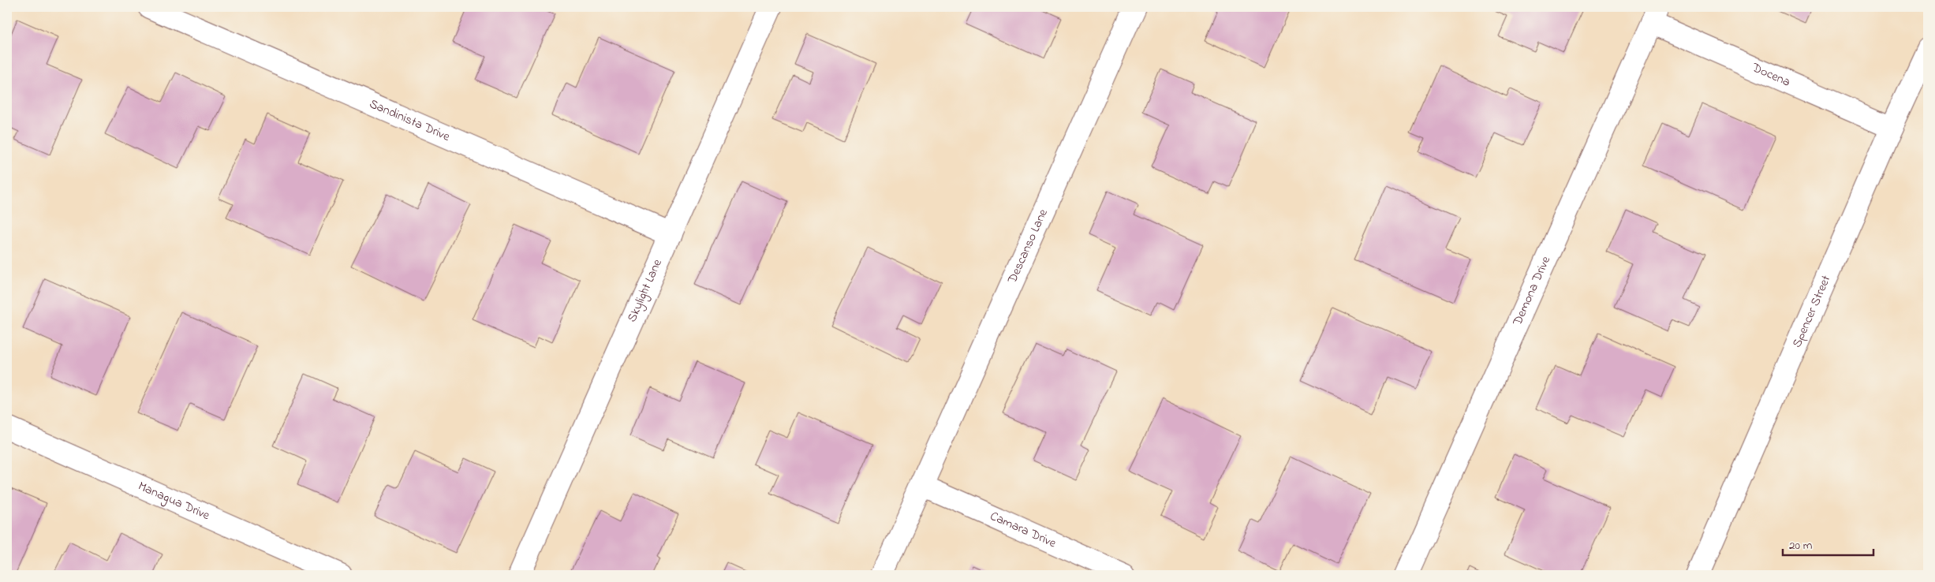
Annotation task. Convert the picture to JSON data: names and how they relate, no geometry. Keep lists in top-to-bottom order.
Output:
{
  "streets": {
    "street": [
      "Docena",
      "Sandinista Drive",
      "Descanso Lane",
      "Skylight Lane",
      "Demona Drive",
      "Spencer Street",
      "Managua Drive",
      "Camara Drive"
    ]
  },
  "crossings": [
    ["Docena", "Demona Drive"],
    ["Docena", "Spencer Street"],
    ["Sandinista Drive", "Skylight Lane"],
    ["Descanso Lane", "Camara Drive"]
  ],
  "scale_bar": "20 m"
}
